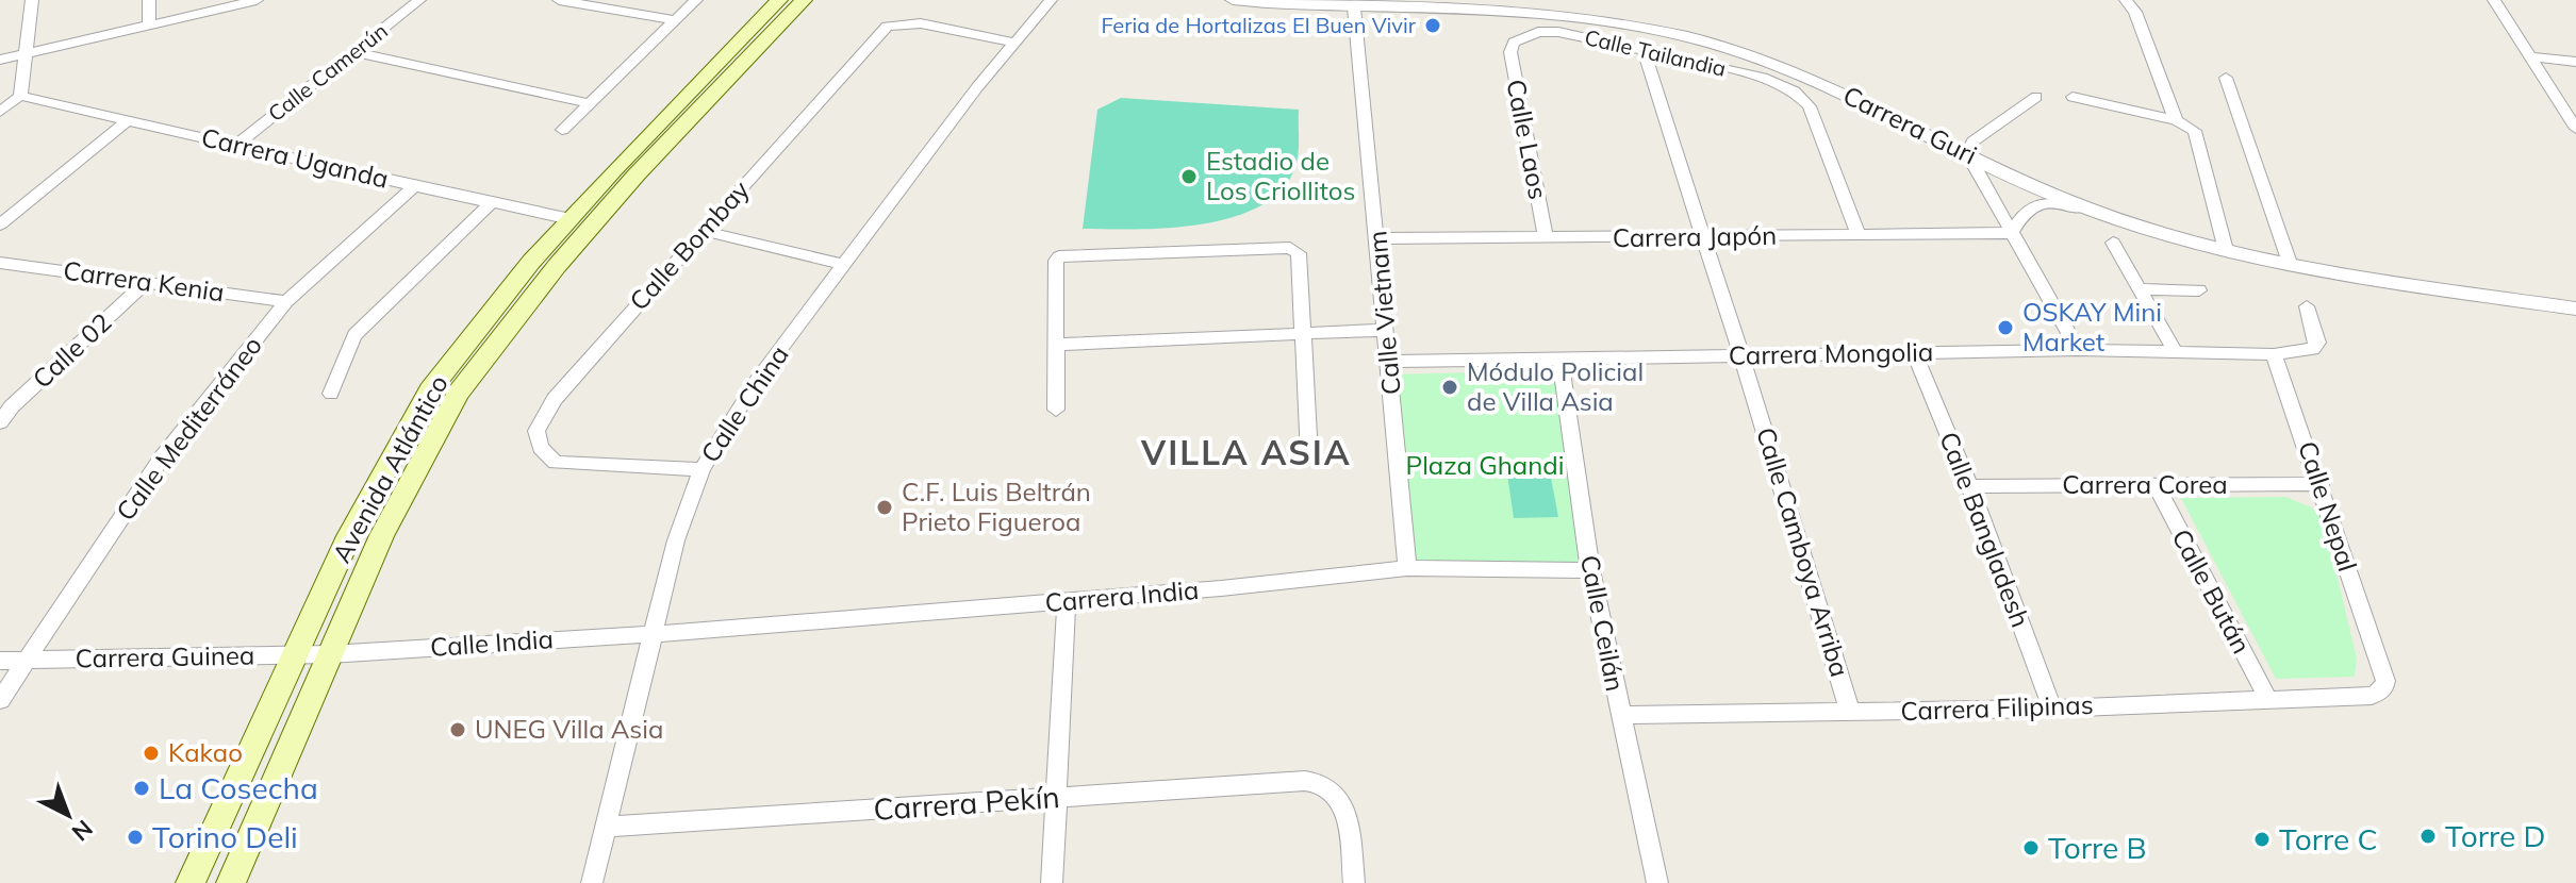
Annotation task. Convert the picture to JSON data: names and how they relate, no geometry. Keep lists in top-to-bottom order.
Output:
{
  "streets": {
    "main road": ["Avenida Atlántico"],
    "street": [
      "Calle Tailandia",
      "Calle Camerún",
      "Carrera Guri",
      "Calle Laos",
      "Carrera Uganda",
      "Carrera Japón",
      "Calle Bombay",
      "Carrera Kenia",
      "Calle Vietnam",
      "Calle 02",
      "Carrera Mongolia",
      "Calle China",
      "Calle Mediterráneo",
      "Carrera Corea",
      "Calle Nepal",
      "Calle Bangladesh",
      "Calle Camboya Arriba",
      "Calle Bután",
      "Carrera India",
      "Calle Ceilán",
      "Calle India",
      "Carrera Guinea",
      "Carrera Filipinas",
      "Carrera Pekín"
    ]
  },
  "crossings": [
    ["Calle Tailandia", "Calle Laos"],
    ["Calle Tailandia", "Carrera Japón"],
    ["Calle Tailandia", "Calle Camboya Arriba"],
    ["Calle Camerún", "Carrera Uganda"],
    ["Carrera Guri", "Calle Vietnam"],
    ["Calle Laos", "Carrera Japón"],
    ["Carrera Uganda", "Calle Mediterráneo"],
    ["Carrera Uganda", "Avenida Atlántico"],
    ["Carrera Japón", "Calle Vietnam"],
    ["Carrera Japón", "Calle Camboya Arriba"],
    ["Calle Bombay", "Calle China"],
    ["Carrera Kenia", "Calle 02"],
    ["Carrera Kenia", "Calle Mediterráneo"],
    ["Calle Vietnam", "Carrera Mongolia"],
    ["Calle Vietnam", "Carrera India"],
    ["Carrera Mongolia", "Calle Nepal"],
    ["Carrera Mongolia", "Calle Bangladesh"],
    ["Carrera Mongolia", "Calle Camboya Arriba"],
    ["Carrera Mongolia", "Calle Ceilán"],
    ["Calle China", "Carrera India"],
    ["Calle China", "Calle India"],
    ["Calle China", "Carrera Pekín"],
    ["Calle Mediterráneo", "Carrera Guinea"],
    ["Avenida Atlántico", "Calle India"],
    ["Avenida Atlántico", "Carrera Guinea"],
    ["Carrera Corea", "Calle Nepal"],
    ["Carrera Corea", "Calle Bangladesh"],
    ["Carrera Corea", "Calle Bután"],
    ["Calle Nepal", "Carrera Filipinas"],
    ["Calle Bangladesh", "Carrera Filipinas"],
    ["Calle Camboya Arriba", "Carrera Filipinas"],
    ["Calle Bután", "Carrera Filipinas"],
    ["Carrera India", "Calle Ceilán"],
    ["Carrera India", "Calle India"],
    ["Calle Ceilán", "Carrera Filipinas"],
    ["Calle India", "Carrera Guinea"]
  ],
  "districts": ["VILLA ASIA"],
  "parks": ["Plaza Ghandi"],
  "places": [
    "Feria de Hortalizas El Buen Vivir",
    "Estadio de Los Criollitos",
    "OSKAY Mini Market",
    "Módulo Policial de Villa Asia",
    "C.F. Luis Beltrán Prieto Figueroa",
    "UNEG Villa Asia",
    "Kakao",
    "La Cosecha",
    "Torre D",
    "Torino Deli",
    "Torre C",
    "Torre B"
  ],
  "north": "bottom right"
}
